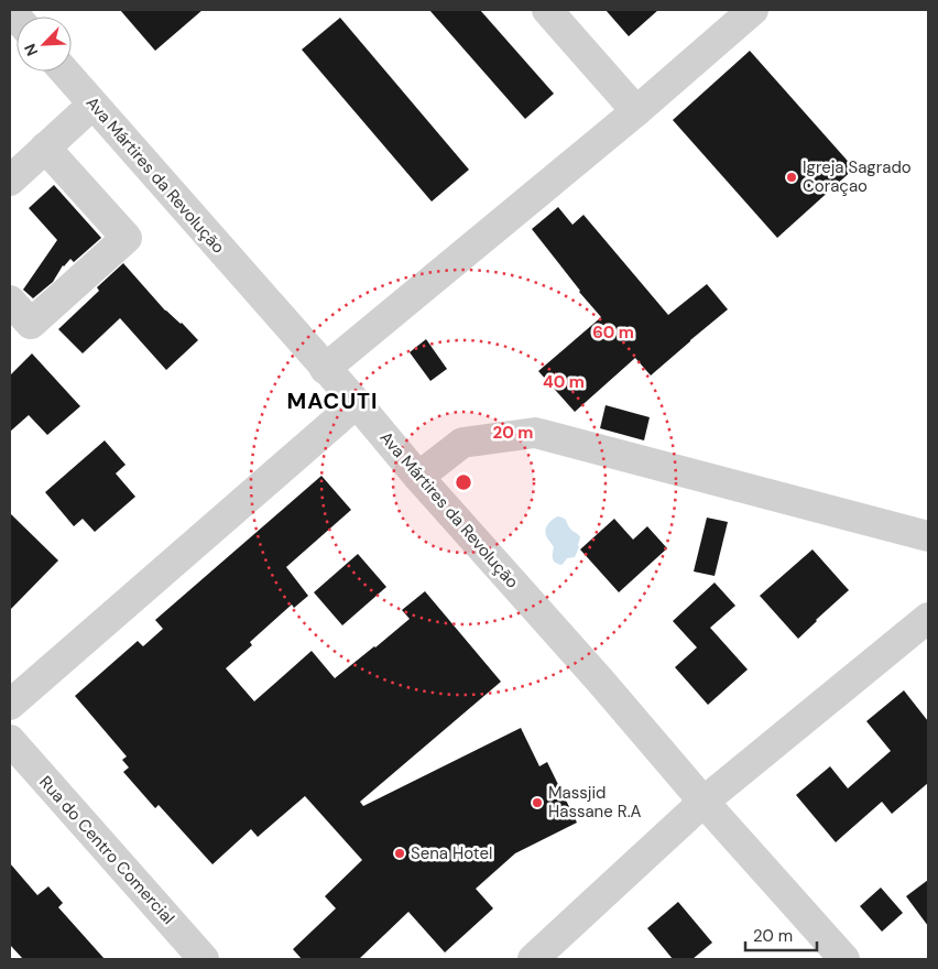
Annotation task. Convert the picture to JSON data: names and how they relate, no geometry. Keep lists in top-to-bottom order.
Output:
{
  "streets": {
    "street": ["Ava Mártires da Revolução", "Rua do Centro Comercial"]
  },
  "districts": ["MACUTI"],
  "places": ["Igreja Sagrado Coraçao", "Massjid Hassane R.A", "Sena Hotel"],
  "scale_bar": "20 m",
  "north": "bottom left",
  "rings": ["60 m", "40 m", "20 m"]
}
